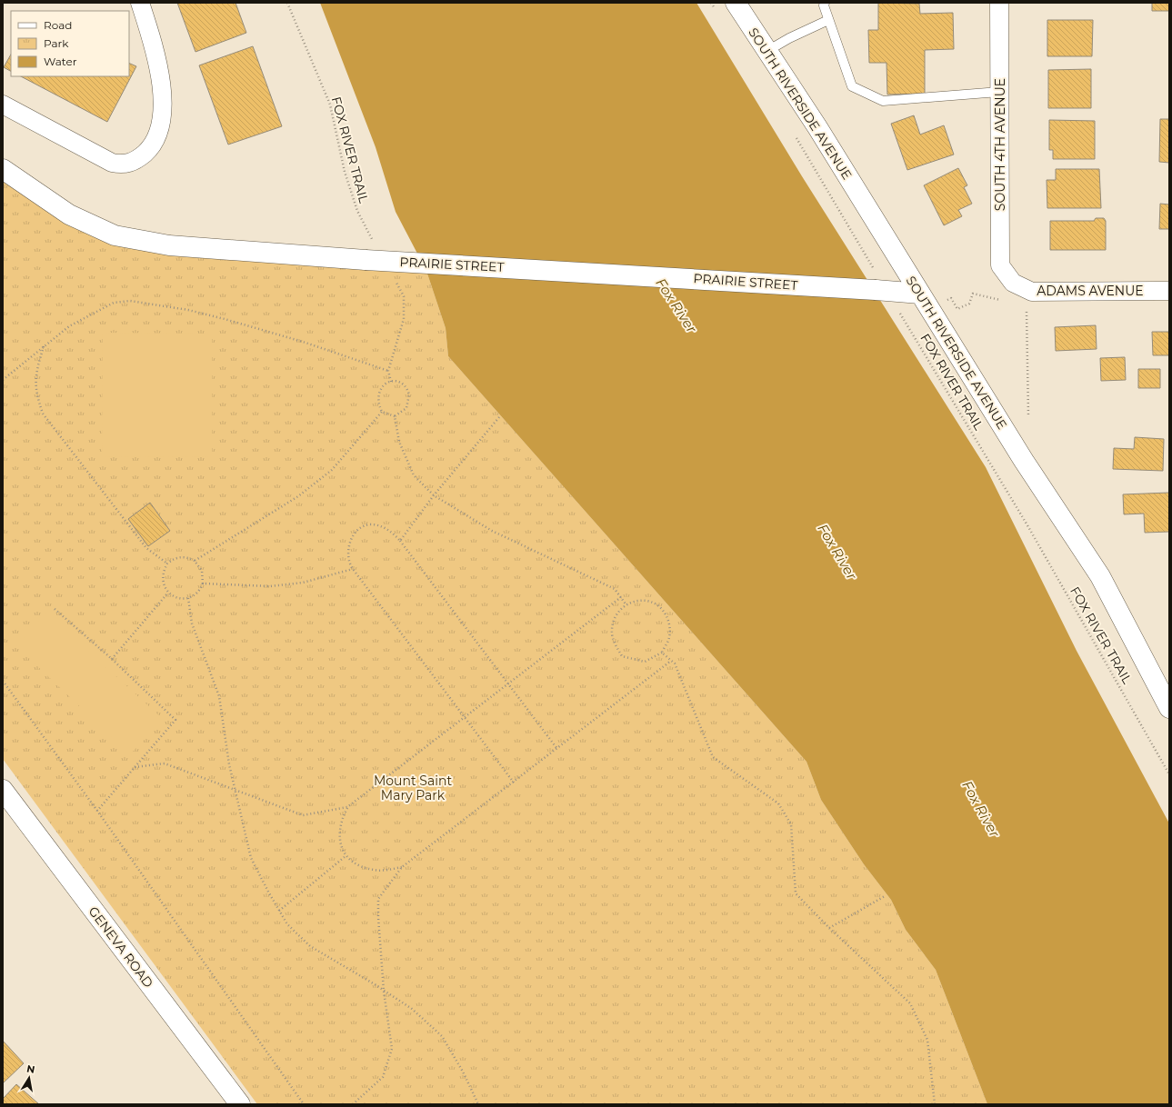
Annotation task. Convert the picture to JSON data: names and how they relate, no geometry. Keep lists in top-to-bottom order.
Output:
{
  "streets": {
    "street": [
      "SOUTH RIVERSIDE AVENUE",
      "SOUTH 4TH AVENUE",
      "PRAIRIE STREET",
      "ADAMS AVENUE",
      "GENEVA ROAD"
    ],
    "path": ["FOX RIVER TRAIL"]
  },
  "crossings": [
    ["SOUTH RIVERSIDE AVENUE", "PRAIRIE STREET"],
    ["SOUTH 4TH AVENUE", "ADAMS AVENUE"],
    ["FOX RIVER TRAIL", "PRAIRIE STREET"]
  ],
  "water": ["Fox River"],
  "parks": ["Mount Saint Mary Park"],
  "legend": ["Road", "Park", "Water"],
  "north": "top"
}
